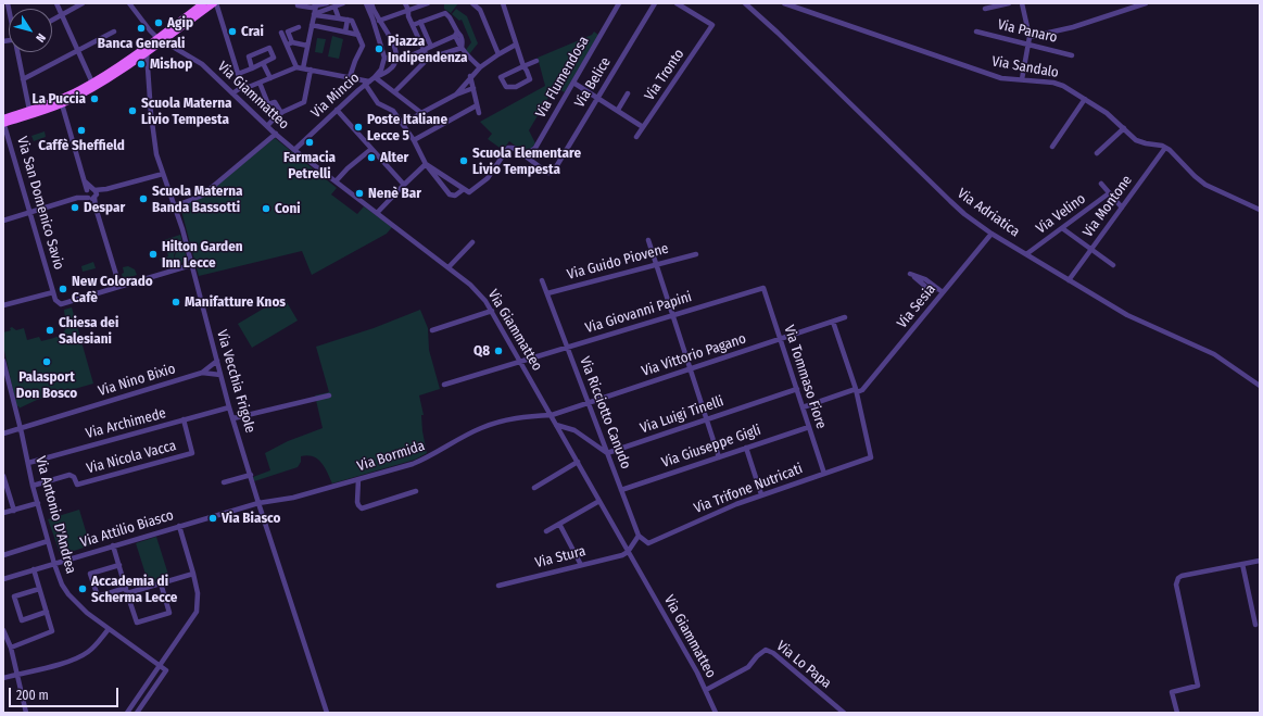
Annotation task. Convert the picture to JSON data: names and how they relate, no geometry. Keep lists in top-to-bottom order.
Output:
{
  "streets": {
    "street": [
      "Via Panaro",
      "Via Sandalo",
      "Via Tronto",
      "Via Flumendosa",
      "Via Belice",
      "Via Giammatteo",
      "Via Mincio",
      "Via San Domenico Savio",
      "Via Montone",
      "Via Adriatica",
      "Via Velino",
      "Via Guido Piovene",
      "Via Sesia",
      "Via Giovanni Papini",
      "Via Vittorio Pagano",
      "Via Tommaso Fiore",
      "Via Nino Bixio",
      "Via Vecchia Frigole",
      "Via Ricciotto Canudo",
      "Via Luigi Tinelli",
      "Via Archimede",
      "Via Giuseppe Gigli",
      "Via Bormida",
      "Via Nicola Vacca",
      "Via Trifone Nutricati",
      "Via Antonio D'Andrea",
      "Via Attilio Biasco",
      "Via Stura",
      "Via Lo Papa"
    ]
  },
  "crossings": [
    ["Via Sandalo", "Via Montone"],
    ["Via Flumendosa", "Via Belice"],
    ["Via Giammatteo", "Via Mincio"],
    ["Via Giammatteo", "Via Giovanni Papini"],
    ["Via Giammatteo", "Via Vittorio Pagano"],
    ["Via Giammatteo", "Via Bormida"],
    ["Via Giammatteo", "Via Stura"],
    ["Via Giammatteo", "Via Lo Papa"],
    ["Via Montone", "Via Adriatica"],
    ["Via Adriatica", "Via Velino"],
    ["Via Adriatica", "Via Sesia"],
    ["Via Guido Piovene", "Via Ricciotto Canudo"],
    ["Via Sesia", "Via Trifone Nutricati"],
    ["Via Giovanni Papini", "Via Tommaso Fiore"],
    ["Via Giovanni Papini", "Via Ricciotto Canudo"],
    ["Via Vittorio Pagano", "Via Tommaso Fiore"],
    ["Via Vittorio Pagano", "Via Ricciotto Canudo"],
    ["Via Vittorio Pagano", "Via Bormida"],
    ["Via Tommaso Fiore", "Via Luigi Tinelli"],
    ["Via Tommaso Fiore", "Via Giuseppe Gigli"],
    ["Via Tommaso Fiore", "Via Trifone Nutricati"],
    ["Via Nino Bixio", "Via Vecchia Frigole"],
    ["Via Nino Bixio", "Via Antonio D'Andrea"],
    ["Via Vecchia Frigole", "Via Archimede"],
    ["Via Vecchia Frigole", "Via Bormida"],
    ["Via Vecchia Frigole", "Via Attilio Biasco"],
    ["Via Ricciotto Canudo", "Via Luigi Tinelli"],
    ["Via Ricciotto Canudo", "Via Giuseppe Gigli"],
    ["Via Ricciotto Canudo", "Via Trifone Nutricati"],
    ["Via Archimede", "Via Nicola Vacca"],
    ["Via Archimede", "Via Antonio D'Andrea"],
    ["Via Bormida", "Via Attilio Biasco"],
    ["Via Nicola Vacca", "Via Antonio D'Andrea"],
    ["Via Antonio D'Andrea", "Via Attilio Biasco"]
  ],
  "places": [
    "Agip",
    "Banca Generali",
    "Crai",
    "Piazza Indipendenza",
    "Mishop",
    "La Puccia",
    "Scuola Materna Livio Tempesta",
    "Poste Italiane Lecce 5",
    "Caffè Sheffield",
    "Farmacia Petrelli",
    "Alter",
    "Scuola Elementare Livio Tempesta",
    "Nenè Bar",
    "Scuola Materna Banda Bassotti",
    "Despar",
    "Coni",
    "Hilton Garden Inn Lecce",
    "New Colorado Cafè",
    "Manifatture Knos",
    "Chiesa dei Salesiani",
    "Q8",
    "Palasport Don Bosco",
    "Via Biasco",
    "Accademia di Scherma Lecce"
  ],
  "scale_bar": "200 m",
  "north": "bottom right"
}
